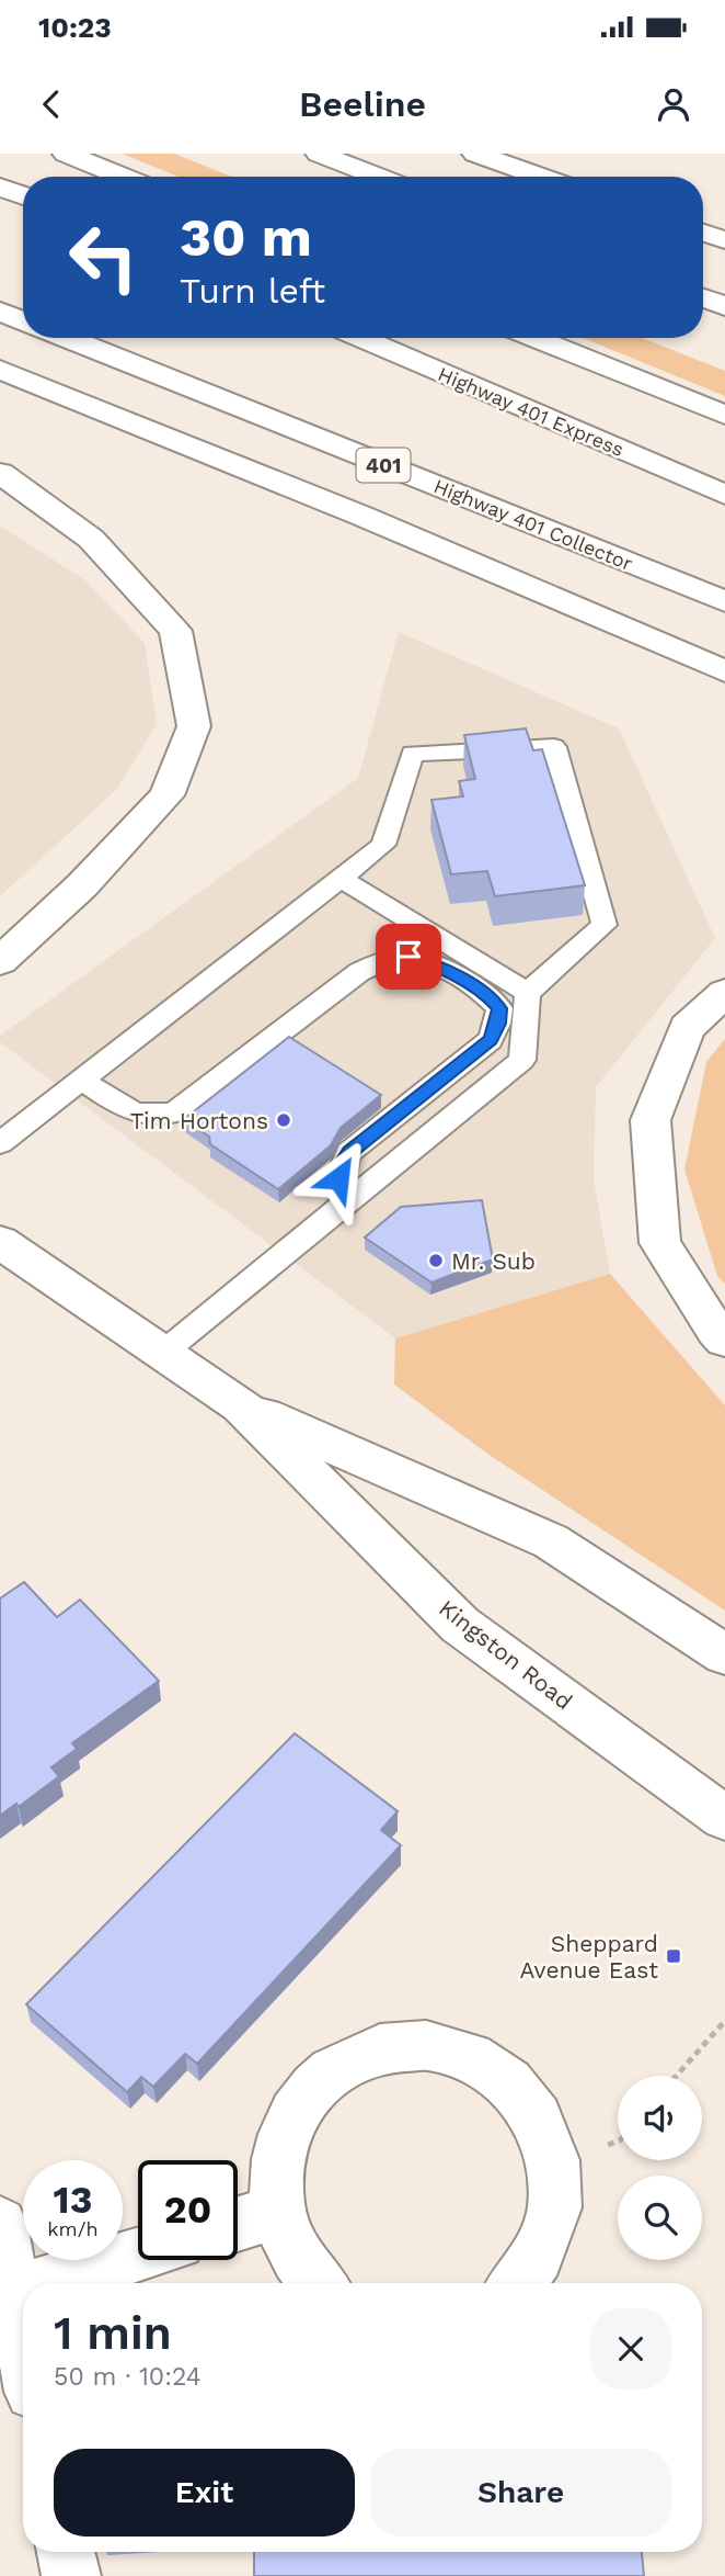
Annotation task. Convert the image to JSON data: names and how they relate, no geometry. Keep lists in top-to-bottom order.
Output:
{
  "streets": {
    "main road": [
      "Highway 401 Express",
      "401",
      "Highway 401 Collector",
      "Kingston Road"
    ]
  },
  "places": {
    "other": ["Tim Hortons", "Mr. Sub"],
    "transit": ["Sheppard Avenue East"]
  },
  "page": {
    "status": "10:23",
    "header": "Beeline",
    "turn": ["30 m", "Turn left"],
    "speed": "13 km/h",
    "limit": "20",
    "heading": ["1 min", "50 m · 10:24"],
    "buttons": ["Exit", "Share"]
  }
}
